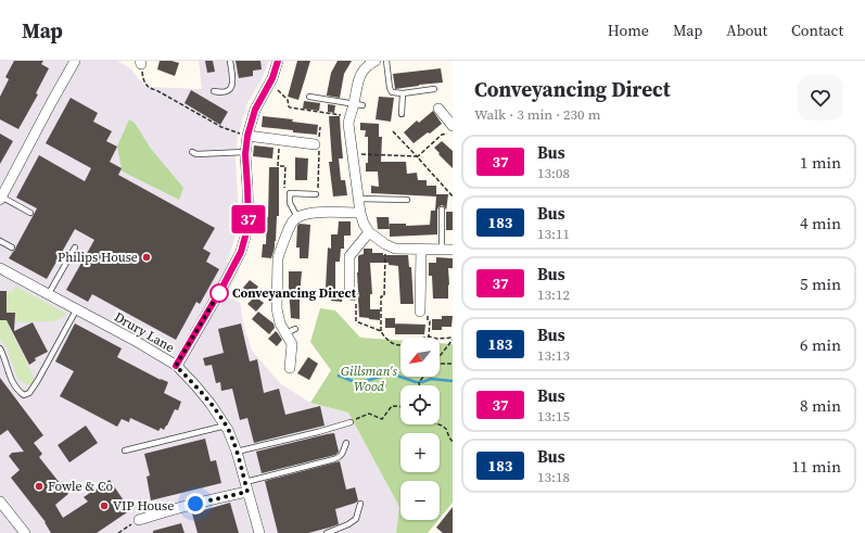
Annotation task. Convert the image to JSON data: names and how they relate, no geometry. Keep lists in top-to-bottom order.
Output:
{
  "streets": {
    "street": ["Drury Lane"]
  },
  "parks": ["Gillsman's Wood"],
  "places": [
    "Philips House",
    "Conveyancing Direct",
    "Fowle & Co",
    "VIP House"
  ],
  "lines": ["bus line 37"],
  "north": "bottom left",
  "page": {
    "header": "Map",
    "nav": [
      "Home",
      "Map",
      "About",
      "Contact"
    ],
    "on_map": "37",
    "heading": ["Conveyancing Direct", "Walk · 3 min · 230 m"],
    "list": [
      {
        "mark": "37",
        "name": "Bus",
        "note": "13:08",
        "value": "1 min"
      },
      {
        "mark": "183",
        "name": "Bus",
        "note": "13:11",
        "value": "4 min"
      },
      {
        "mark": "37",
        "name": "Bus",
        "note": "13:12",
        "value": "5 min"
      },
      {
        "mark": "183",
        "name": "Bus",
        "note": "13:13",
        "value": "6 min"
      },
      {
        "mark": "37",
        "name": "Bus",
        "note": "13:15",
        "value": "8 min"
      },
      {
        "mark": "183",
        "name": "Bus",
        "note": "13:18",
        "value": "11 min"
      }
    ],
    "map_buttons": ["+", "−"]
  }
}
